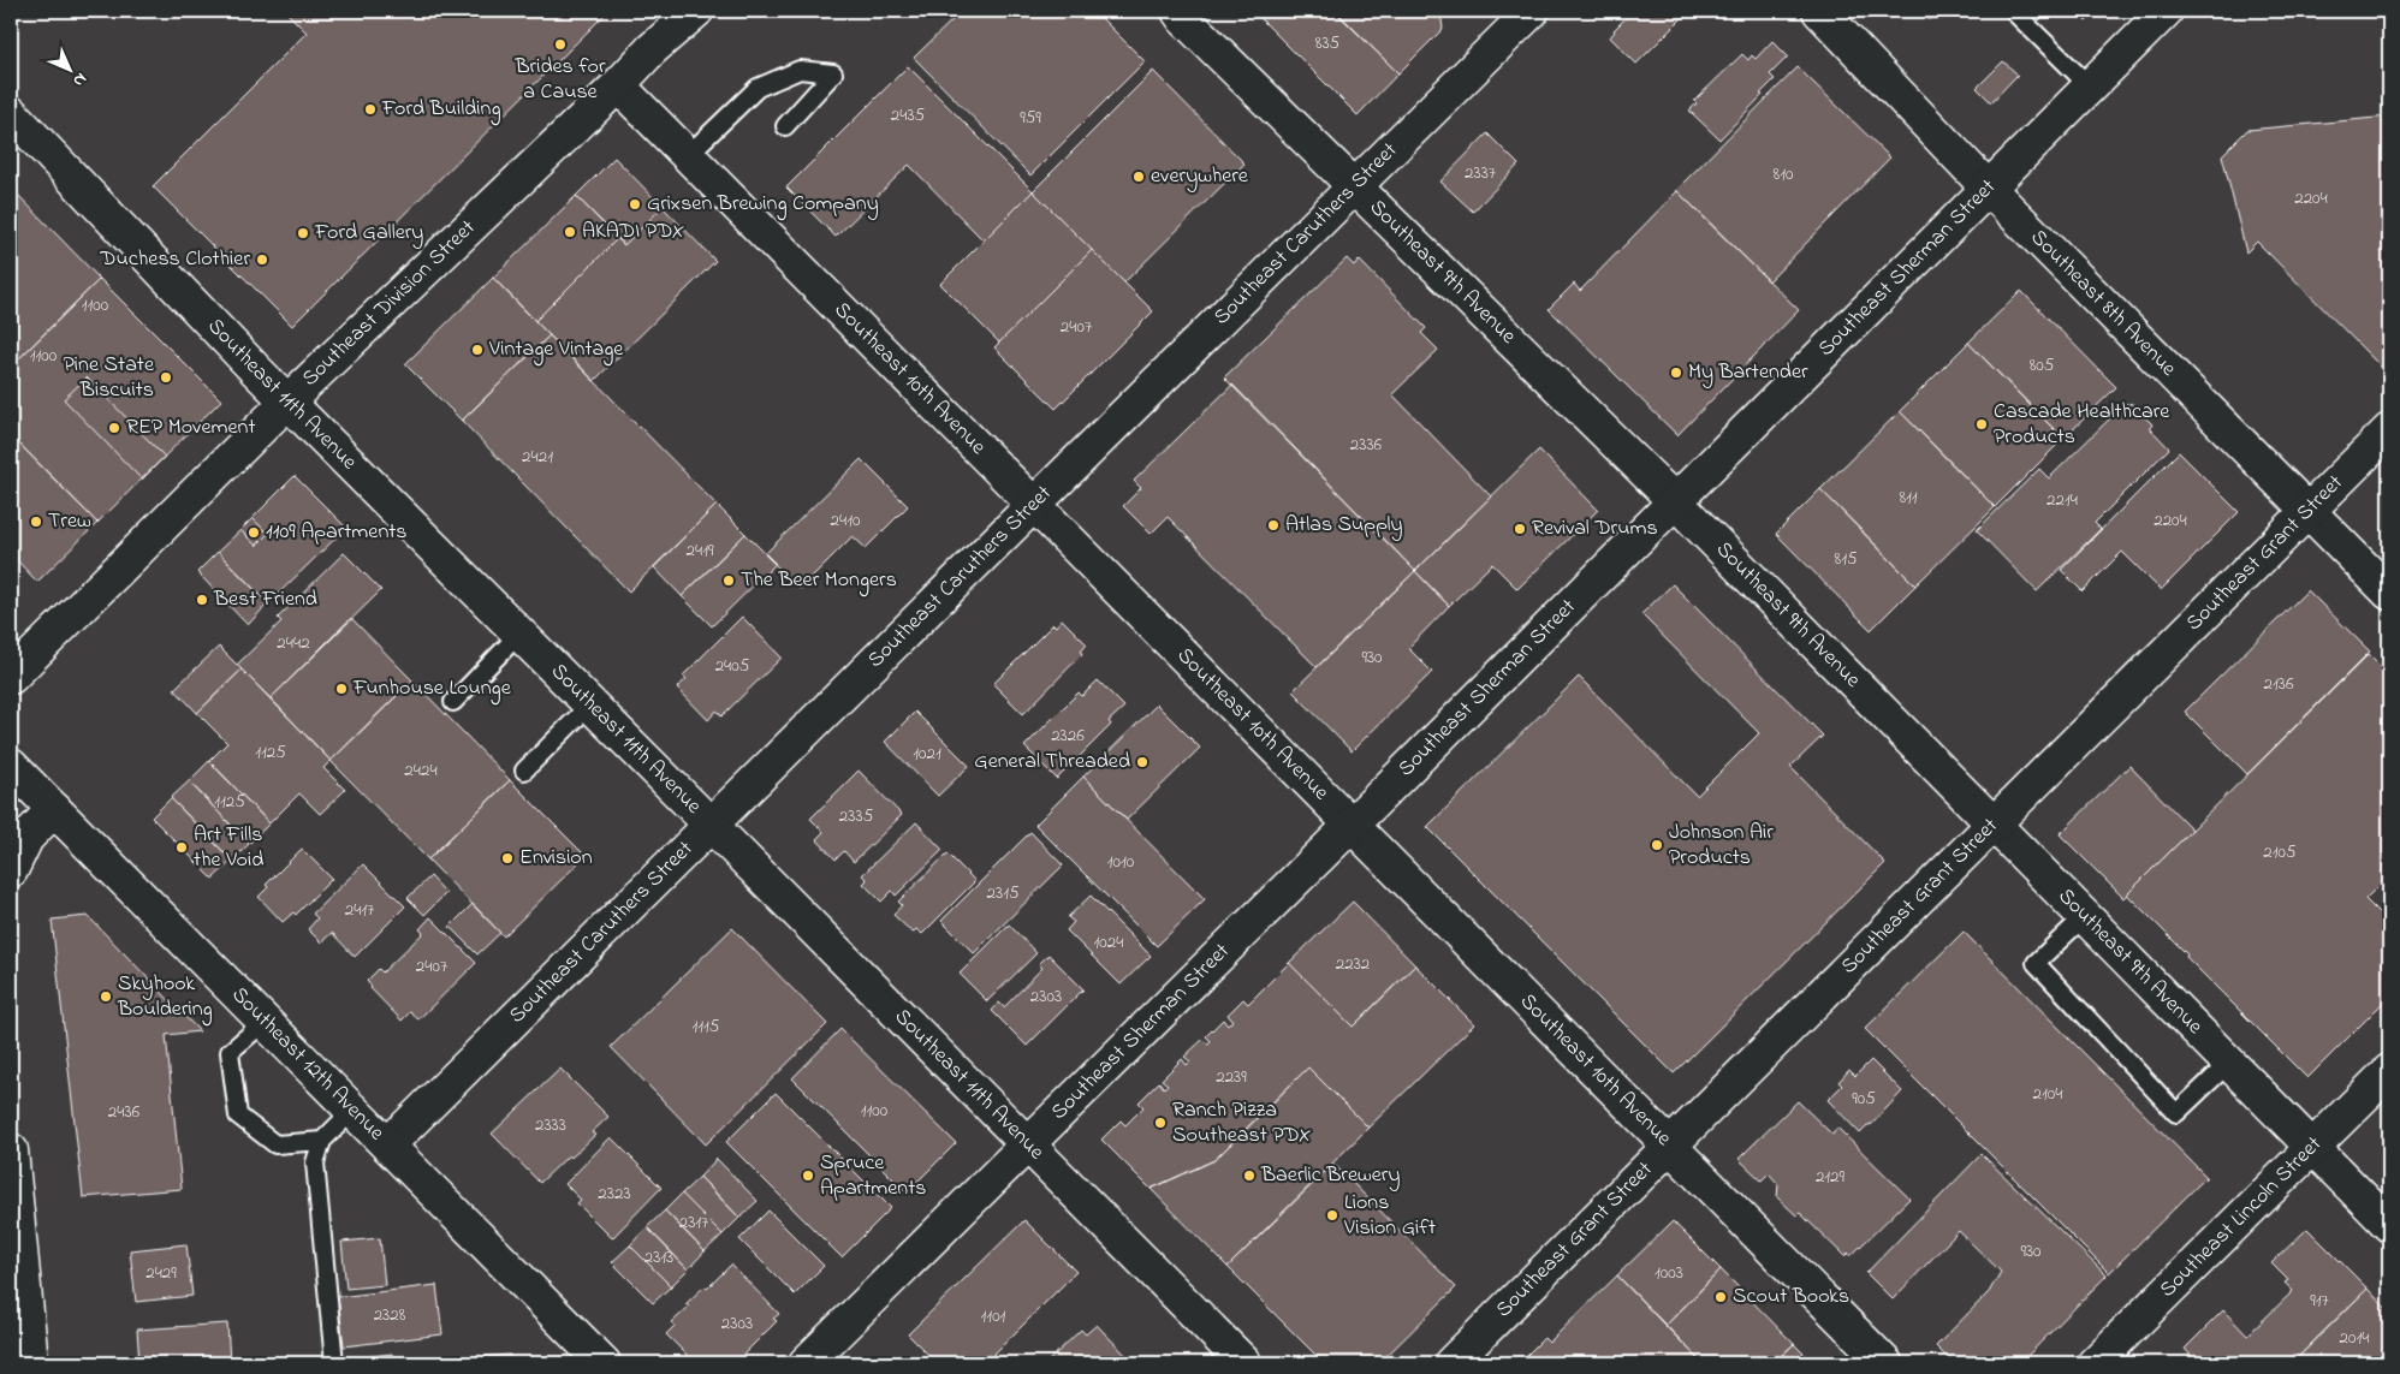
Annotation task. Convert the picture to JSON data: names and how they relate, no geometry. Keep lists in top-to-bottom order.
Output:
{
  "streets": {
    "street": [
      "Southeast Caruthers Street",
      "Southeast Sherman Street",
      "Southeast 9th Avenue",
      "Southeast 8th Avenue",
      "Southeast Division Street",
      "Southeast 10th Avenue",
      "Southeast 11th Avenue",
      "Southeast Grant Street",
      "Southeast 12th Avenue",
      "Southeast Lincoln Street"
    ]
  },
  "crossings": [
    ["Southeast Caruthers Street", "Southeast 9th Avenue"],
    ["Southeast Caruthers Street", "Southeast 10th Avenue"],
    ["Southeast Caruthers Street", "Southeast 11th Avenue"],
    ["Southeast Caruthers Street", "Southeast 12th Avenue"],
    ["Southeast Sherman Street", "Southeast 9th Avenue"],
    ["Southeast Sherman Street", "Southeast 8th Avenue"],
    ["Southeast Sherman Street", "Southeast 10th Avenue"],
    ["Southeast Sherman Street", "Southeast 11th Avenue"],
    ["Southeast 9th Avenue", "Southeast Grant Street"],
    ["Southeast 9th Avenue", "Southeast Lincoln Street"],
    ["Southeast 8th Avenue", "Southeast Grant Street"],
    ["Southeast Division Street", "Southeast 10th Avenue"],
    ["Southeast Division Street", "Southeast 11th Avenue"],
    ["Southeast 10th Avenue", "Southeast Grant Street"]
  ],
  "places": [
    "Brides for a Cause",
    "Ford Building",
    "everywhere",
    "Grixsen Brewing Company",
    "AKADI PDX",
    "Ford Gallery",
    "Duchess Clothier",
    "Vintage Vintage",
    "My Bartender",
    "Pine State Biscuits",
    "Cascade Healthcare Products",
    "REP Movement",
    "Trew",
    "Atlas Supply",
    "Revival Drums",
    "1109 Apartments",
    "The Beer Mongers",
    "Best Friend",
    "Funhouse Lounge",
    "General Threaded",
    "Johnson Air Products",
    "Art Fills the Void",
    "Envision",
    "Skyhook Bouldering",
    "Ranch Pizza Southeast PDX",
    "Spruce Apartments",
    "Baerlic Brewery",
    "Lions Vision Gift",
    "Scout Books"
  ],
  "house_numbers": [
    "835",
    "2435",
    "959",
    "2337",
    "810",
    "2204",
    "1100",
    "2407",
    "1100",
    "805",
    "2336",
    "2421",
    "811",
    "2214",
    "2410",
    "2204",
    "2419",
    "815",
    "2442",
    "930",
    "2405",
    "2136",
    "2326",
    "1125",
    "1021",
    "2424",
    "1125",
    "2335",
    "2105",
    "1010",
    "2315",
    "2417",
    "1024",
    "2232",
    "2407",
    "2303",
    "1115",
    "2239",
    "2104",
    "905",
    "1100",
    "2436",
    "2333",
    "2129",
    "2323",
    "2317",
    "930",
    "2313",
    "2429",
    "1003",
    "917",
    "2328",
    "1101",
    "2303",
    "2014"
  ],
  "north": "bottom right"
}
